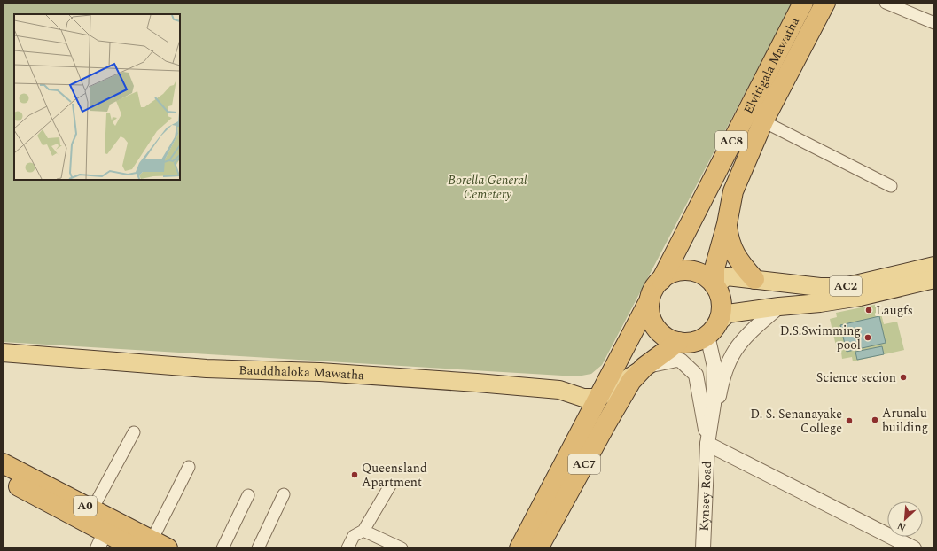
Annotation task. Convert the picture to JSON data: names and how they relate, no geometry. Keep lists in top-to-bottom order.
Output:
{
  "streets": {
    "highway": [
      "Elvitigala Mawatha",
      "AC8",
      "AC7",
      "A0"
    ],
    "main road": ["AC2", "Bauddhaloka Mawatha"],
    "street": ["Kynsey Road"]
  },
  "crossings": [
    ["Elvitigala Mawatha", "AC2"],
    ["Elvitigala Mawatha", "AC7"],
    ["Elvitigala Mawatha", "Kynsey Road"],
    ["AC2", "AC7"],
    ["AC2", "Kynsey Road"],
    ["Bauddhaloka Mawatha", "AC7"],
    ["AC7", "Kynsey Road"]
  ],
  "parks": ["Borella General Cemetery"],
  "places": [
    "Laugfs",
    "D.S.Swimming pool",
    "Science secion",
    "Arunalu building",
    "D. S. Senanayake College",
    "Queensland Apartment"
  ],
  "north": "bottom left"
}
